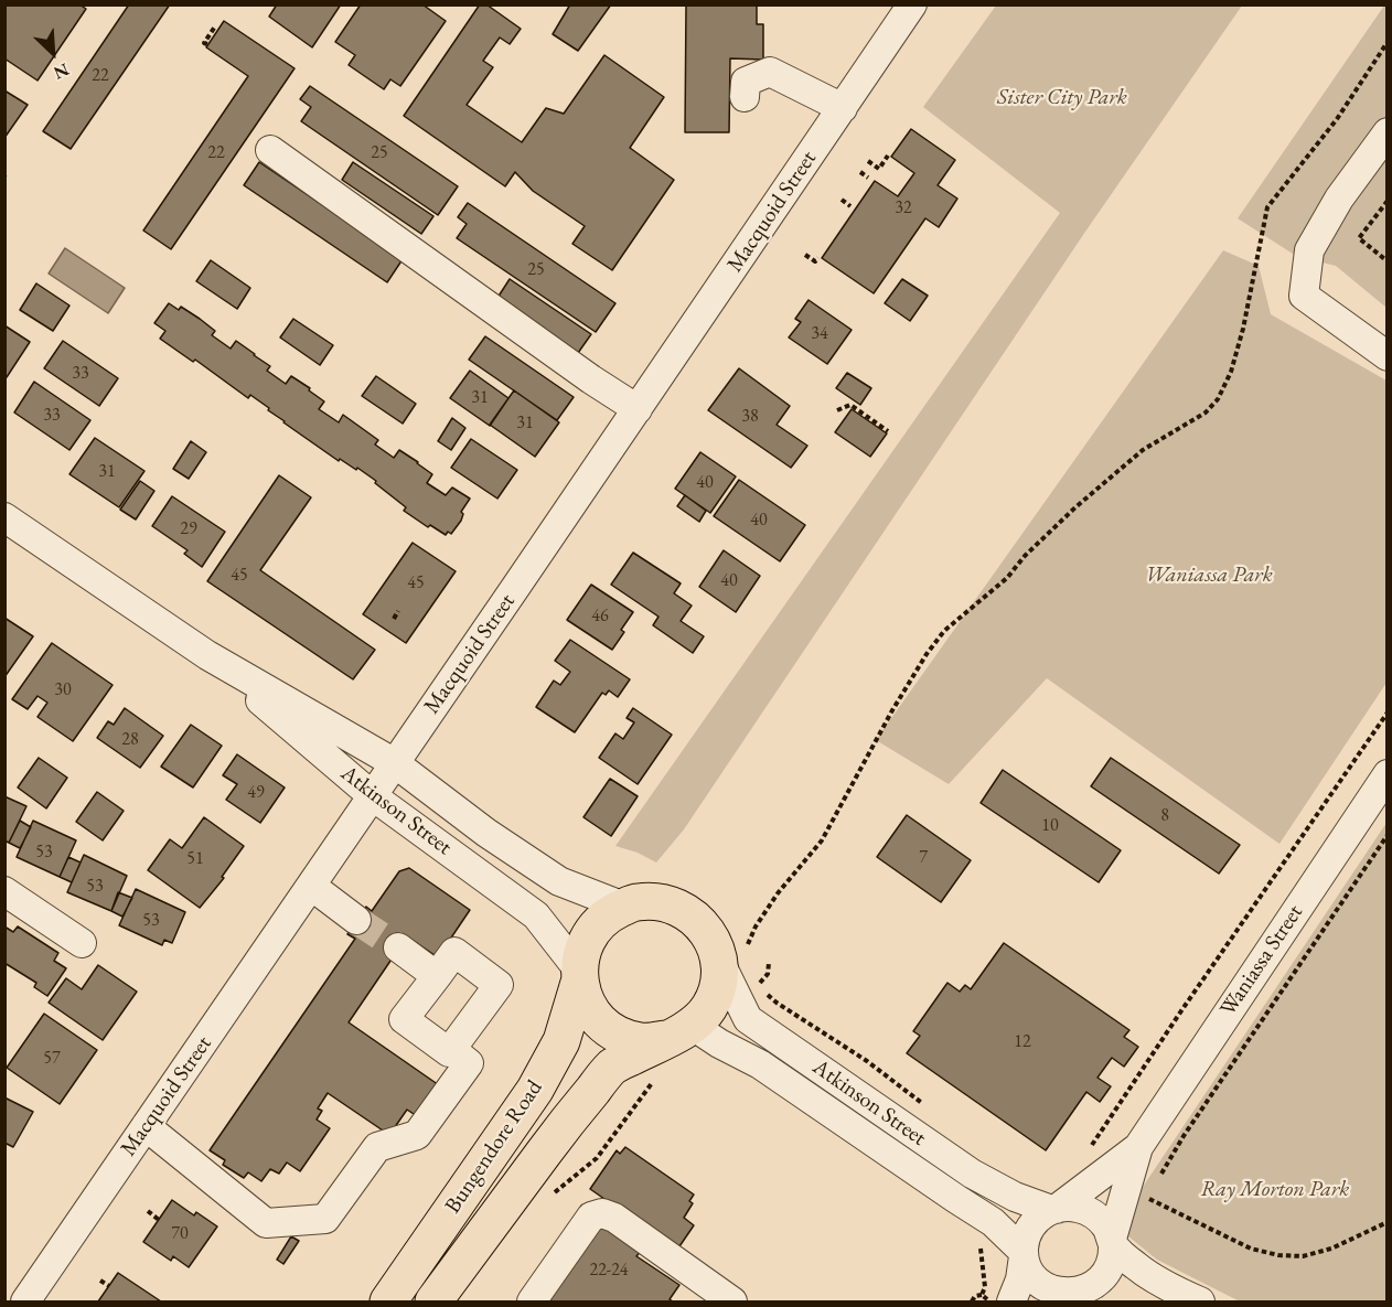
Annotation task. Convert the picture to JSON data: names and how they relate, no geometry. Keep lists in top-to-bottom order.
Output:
{
  "streets": {
    "highway": ["Bungendore Road"],
    "street": ["Macquoid Street", "Atkinson Street", "Waniassa Street"]
  },
  "crossings": [
    ["Macquoid Street", "Atkinson Street"],
    ["Atkinson Street", "Waniassa Street"],
    ["Atkinson Street", "Bungendore Road"]
  ],
  "parks": ["Sister City Park", "Waniassa Park", "Ray Morton Park"],
  "house_numbers": [
    "22",
    "22",
    "25",
    "32",
    "25",
    "34",
    "33",
    "31",
    "33",
    "38",
    "31",
    "31",
    "40",
    "40",
    "29",
    "45",
    "40",
    "45",
    "46",
    "30",
    "28",
    "49",
    "8",
    "10",
    "53",
    "7",
    "51",
    "53",
    "53",
    "12",
    "57",
    "70",
    "22-24"
  ],
  "north": "bottom right"
}
